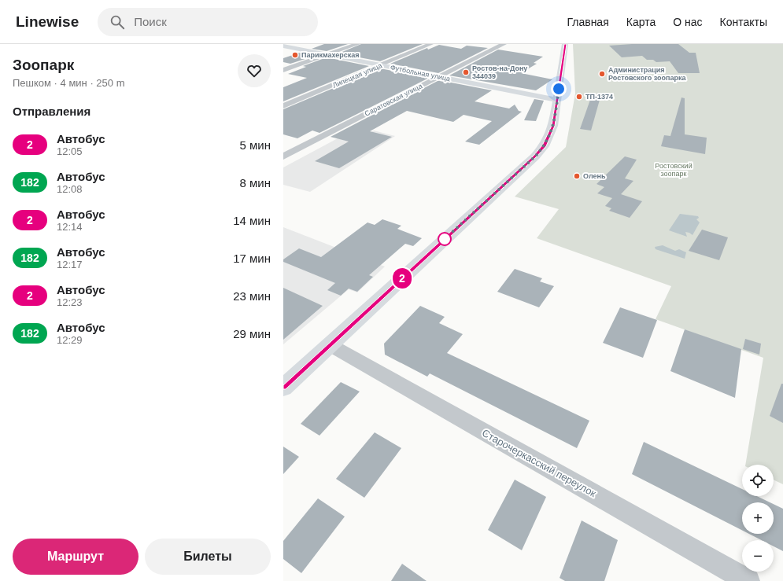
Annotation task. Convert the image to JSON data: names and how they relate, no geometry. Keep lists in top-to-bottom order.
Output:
{
  "streets": {
    "main road": ["Футбольная улица"],
    "street": ["Липецкая улица", "Саратовская улица", "Старочеркасский переулок"]
  },
  "crossings": [
    ["Футбольная улица", "Липецкая улица"],
    ["Футбольная улица", "Саратовская улица"]
  ],
  "parks": ["Ростовский зоопарк"],
  "places": [
    "Парикмахерская",
    "Ростов-на-Дону 344039",
    "Администрация Ростовского зоопарка",
    "ТП-1374",
    "Олень"
  ],
  "lines": ["bus line 2"],
  "page": {
    "header": "Linewise",
    "search": "Поиск",
    "nav": [
      "Главная",
      "Карта",
      "О нас",
      "Контакты"
    ],
    "heading": [
      ["Зоопарк", "Пешком · 4 мин · 250 m"],
      "Отправления"
    ],
    "on_map": "2",
    "list": [
      {
        "mark": "2",
        "name": "Автобус",
        "note": "12:05",
        "value": "5 мин"
      },
      {
        "mark": "182",
        "name": "Автобус",
        "note": "12:08",
        "value": "8 мин"
      },
      {
        "mark": "2",
        "name": "Автобус",
        "note": "12:14",
        "value": "14 мин"
      },
      {
        "mark": "182",
        "name": "Автобус",
        "note": "12:17",
        "value": "17 мин"
      },
      {
        "mark": "2",
        "name": "Автобус",
        "note": "12:23",
        "value": "23 мин"
      },
      {
        "mark": "182",
        "name": "Автобус",
        "note": "12:29",
        "value": "29 мин"
      }
    ],
    "map_buttons": ["+", "−"],
    "buttons": ["Маршрут", "Билеты"]
  }
}
